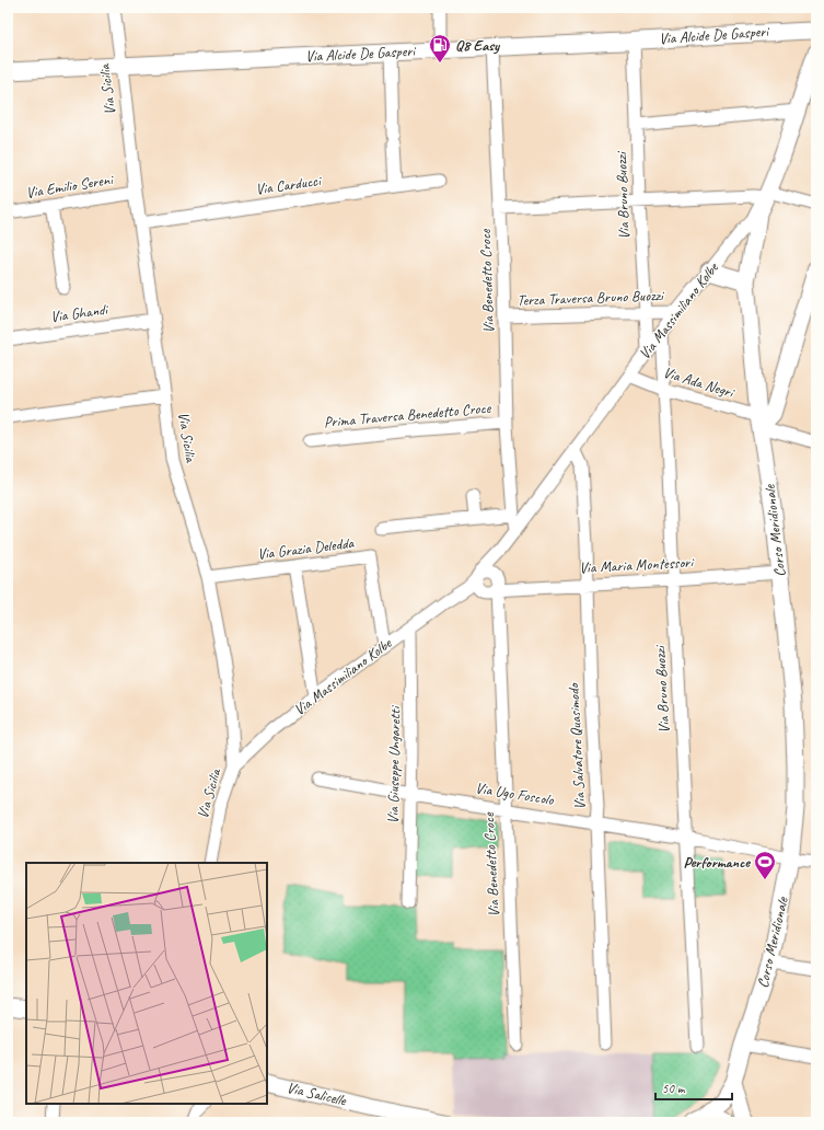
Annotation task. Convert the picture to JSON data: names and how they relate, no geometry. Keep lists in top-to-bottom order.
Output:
{
  "streets": {
    "street": [
      "Via Alcide De Gasperi",
      "Via Sicilia",
      "Via Carducci",
      "Via Emilio Sereni",
      "Via Bruno Buozzi",
      "Via Benedetto Croce",
      "Terza Traversa Bruno Buozzi",
      "Via Massimiliano Kolbe",
      "Via Ghandi",
      "Via Ada Negri",
      "Prima Traversa Benedetto Croce",
      "Corso Meridionale",
      "Via Grazia Deledda",
      "Via Maria Montessori",
      "Via Salvatore Quasimodo",
      "Via Giuseppe Ungaretti",
      "Via Ugo Foscolo",
      "Via Salicelle"
    ]
  },
  "crossings": [
    ["Via Alcide De Gasperi", "Via Sicilia"],
    ["Via Alcide De Gasperi", "Via Bruno Buozzi"],
    ["Via Alcide De Gasperi", "Via Benedetto Croce"],
    ["Via Sicilia", "Via Carducci"],
    ["Via Sicilia", "Via Emilio Sereni"],
    ["Via Sicilia", "Via Massimiliano Kolbe"],
    ["Via Sicilia", "Via Ghandi"],
    ["Via Sicilia", "Via Grazia Deledda"],
    ["Via Bruno Buozzi", "Terza Traversa Bruno Buozzi"],
    ["Via Bruno Buozzi", "Via Massimiliano Kolbe"],
    ["Via Bruno Buozzi", "Via Ada Negri"],
    ["Via Bruno Buozzi", "Via Maria Montessori"],
    ["Via Bruno Buozzi", "Via Ugo Foscolo"],
    ["Via Benedetto Croce", "Terza Traversa Bruno Buozzi"],
    ["Via Benedetto Croce", "Via Massimiliano Kolbe"],
    ["Via Benedetto Croce", "Prima Traversa Benedetto Croce"],
    ["Via Benedetto Croce", "Via Maria Montessori"],
    ["Via Benedetto Croce", "Via Ugo Foscolo"],
    ["Terza Traversa Bruno Buozzi", "Via Massimiliano Kolbe"],
    ["Via Massimiliano Kolbe", "Via Ada Negri"],
    ["Via Massimiliano Kolbe", "Corso Meridionale"],
    ["Via Massimiliano Kolbe", "Via Grazia Deledda"],
    ["Via Massimiliano Kolbe", "Via Maria Montessori"],
    ["Via Massimiliano Kolbe", "Via Salvatore Quasimodo"],
    ["Via Massimiliano Kolbe", "Via Giuseppe Ungaretti"],
    ["Via Ada Negri", "Corso Meridionale"],
    ["Corso Meridionale", "Via Maria Montessori"],
    ["Corso Meridionale", "Via Ugo Foscolo"],
    ["Via Maria Montessori", "Via Salvatore Quasimodo"],
    ["Via Salvatore Quasimodo", "Via Ugo Foscolo"],
    ["Via Giuseppe Ungaretti", "Via Ugo Foscolo"]
  ],
  "places": {
    "fuel station": ["Q8 Easy"],
    "sports": ["Performance"]
  },
  "scale_bar": "50 m"
}
